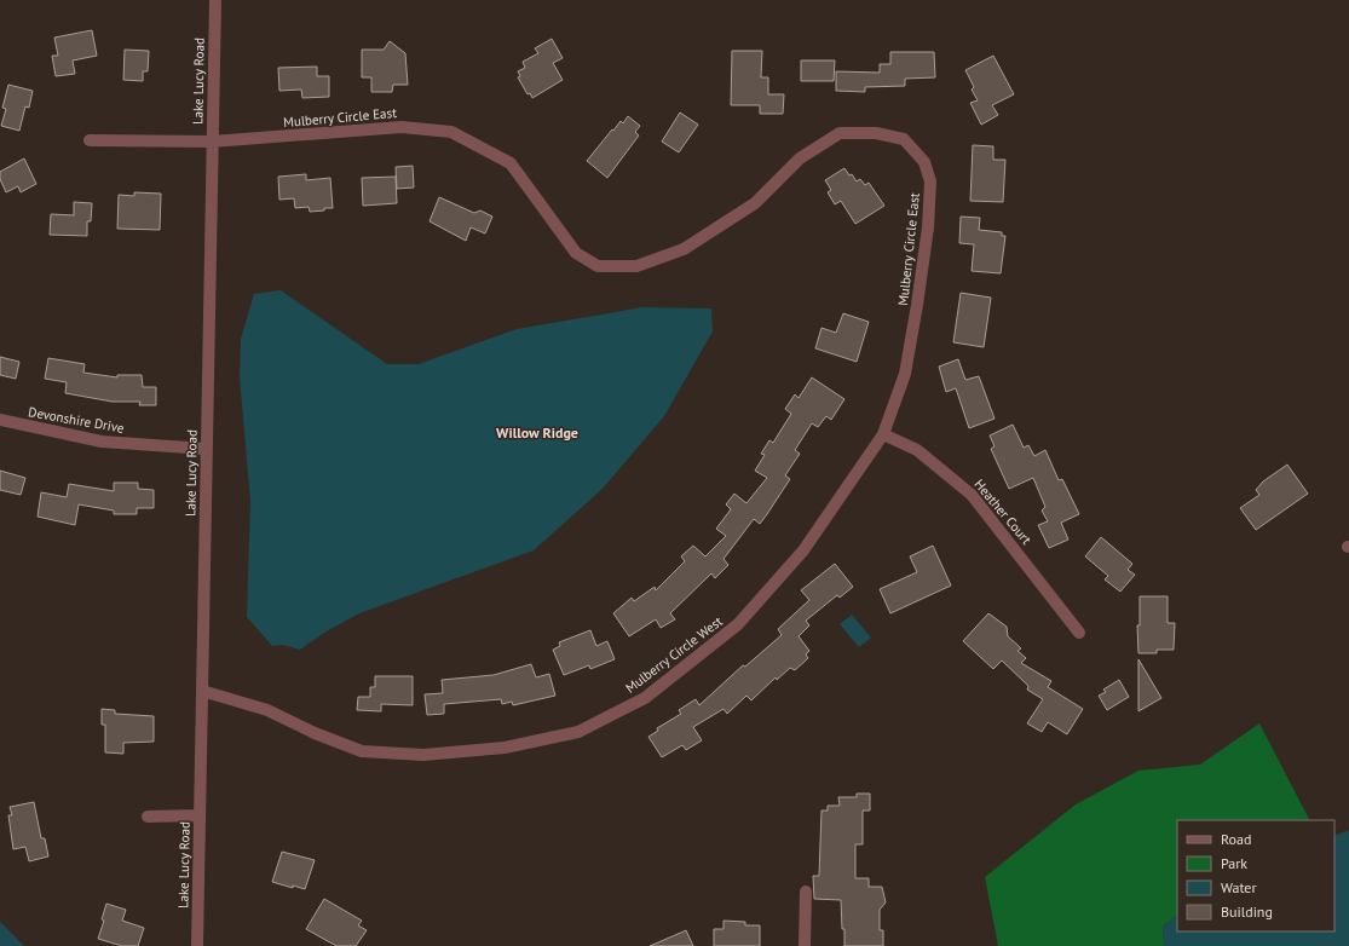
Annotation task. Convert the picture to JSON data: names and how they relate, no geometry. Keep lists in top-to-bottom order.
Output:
{
  "streets": {
    "street": [
      "Lake Lucy Road",
      "Mulberry Circle East",
      "Devonshire Drive",
      "Heather Court",
      "Mulberry Circle West"
    ]
  },
  "crossings": [
    ["Lake Lucy Road", "Mulberry Circle East"],
    ["Lake Lucy Road", "Devonshire Drive"],
    ["Lake Lucy Road", "Mulberry Circle West"],
    ["Mulberry Circle East", "Heather Court"],
    ["Mulberry Circle East", "Mulberry Circle West"],
    ["Heather Court", "Mulberry Circle West"]
  ],
  "districts": ["Willow Ridge"],
  "legend": [
    "Road",
    "Park",
    "Water",
    "Building"
  ]
}
